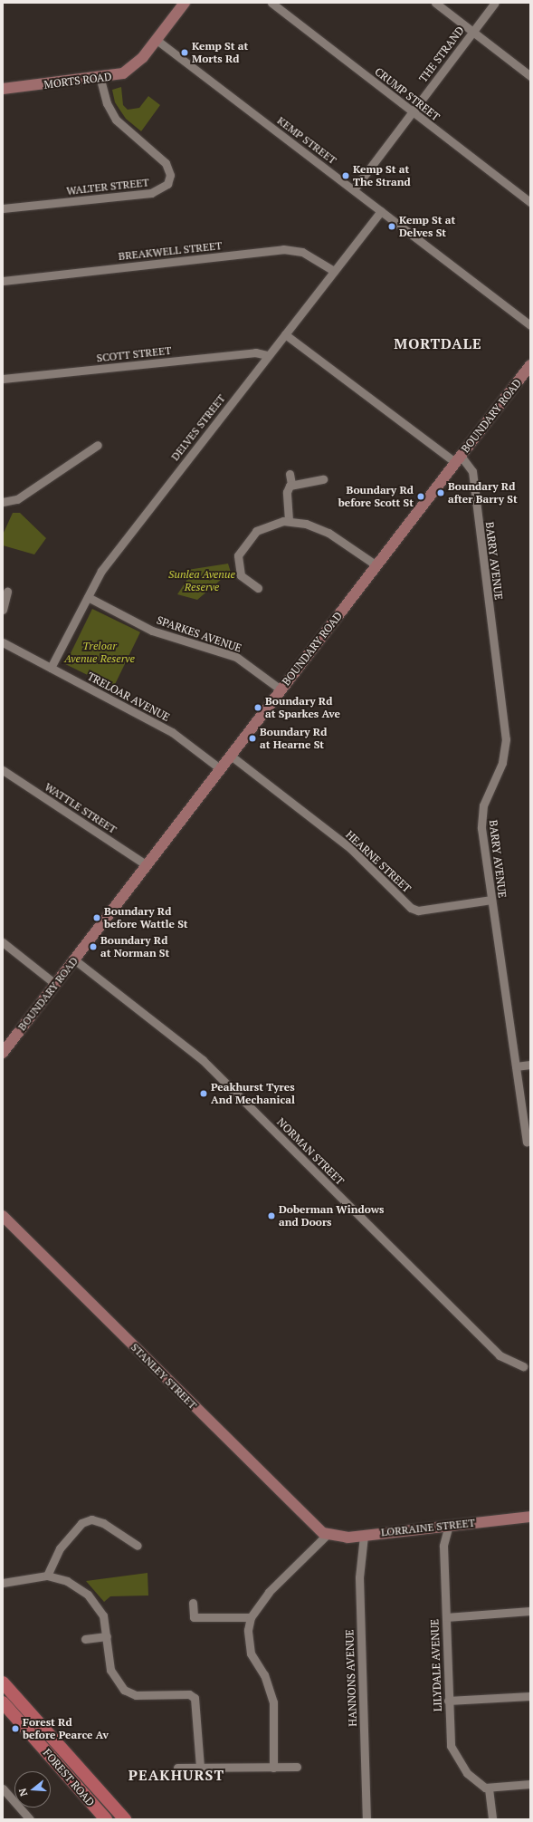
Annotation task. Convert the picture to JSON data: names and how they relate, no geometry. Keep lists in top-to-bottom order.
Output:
{
  "streets": {
    "main road": ["FOREST ROAD"],
    "street": [
      "THE STRAND",
      "MORTS ROAD",
      "CRUMP STREET",
      "KEMP STREET",
      "WALTER STREET",
      "BREAKWELL STREET",
      "SCOTT STREET",
      "BOUNDARY ROAD",
      "DELVES STREET",
      "BARRY AVENUE",
      "SPARKES AVENUE",
      "TRELOAR AVENUE",
      "WATTLE STREET",
      "HEARNE STREET",
      "NORMAN STREET",
      "STANLEY STREET",
      "LORRAINE STREET",
      "LILYDALE AVENUE",
      "HANNONS AVENUE"
    ]
  },
  "crossings": [
    ["THE STRAND", "CRUMP STREET"],
    ["THE STRAND", "KEMP STREET"],
    ["MORTS ROAD", "KEMP STREET"],
    ["MORTS ROAD", "WALTER STREET"],
    ["KEMP STREET", "DELVES STREET"],
    ["BREAKWELL STREET", "DELVES STREET"],
    ["SCOTT STREET", "DELVES STREET"],
    ["BOUNDARY ROAD", "BARRY AVENUE"],
    ["BOUNDARY ROAD", "SPARKES AVENUE"],
    ["BOUNDARY ROAD", "TRELOAR AVENUE"],
    ["BOUNDARY ROAD", "WATTLE STREET"],
    ["BOUNDARY ROAD", "HEARNE STREET"],
    ["BOUNDARY ROAD", "NORMAN STREET"],
    ["DELVES STREET", "SPARKES AVENUE"],
    ["DELVES STREET", "TRELOAR AVENUE"],
    ["BARRY AVENUE", "HEARNE STREET"],
    ["STANLEY STREET", "LORRAINE STREET"],
    ["LORRAINE STREET", "LILYDALE AVENUE"],
    ["LORRAINE STREET", "HANNONS AVENUE"]
  ],
  "districts": ["MORTDALE", "PEAKHURST"],
  "parks": ["Sunlea Avenue Reserve", "Treloar Avenue Reserve"],
  "places": [
    "Kemp St at Morts Rd",
    "Kemp St at The Strand",
    "Kemp St at Delves St",
    "Boundary Rd after Barry St",
    "Boundary Rd before Scott St",
    "Boundary Rd at Sparkes Ave",
    "Boundary Rd at Hearne St",
    "Boundary Rd before Wattle St",
    "Boundary Rd at Norman St",
    "Peakhurst Tyres And Mechanical",
    "Doberman Windows and Doors",
    "Forest Rd before Pearce Av"
  ],
  "north": "left"
}
